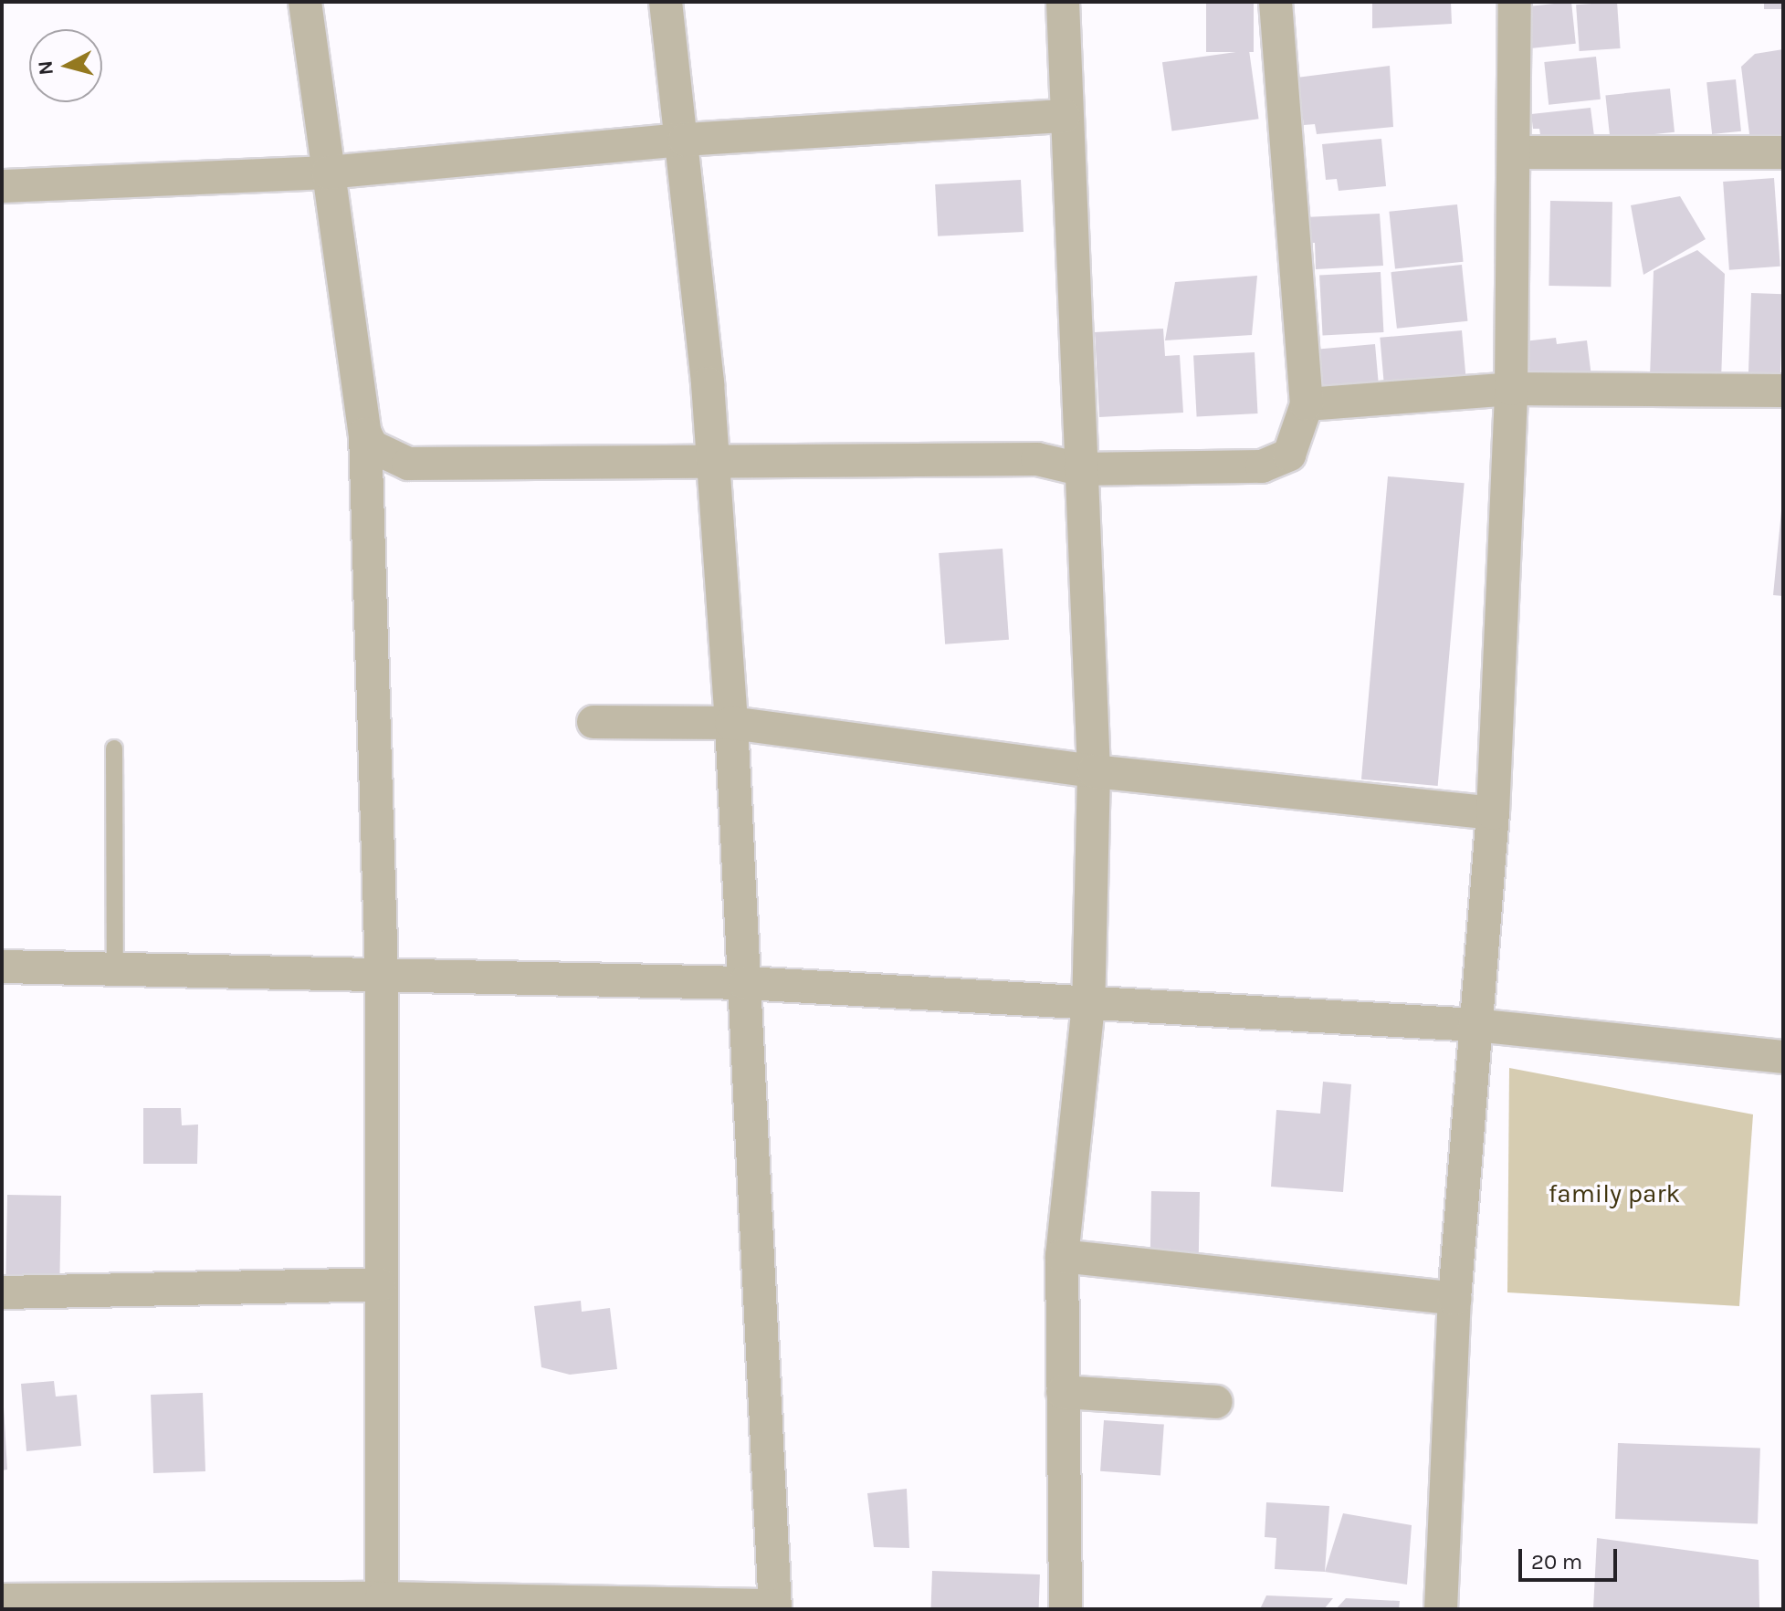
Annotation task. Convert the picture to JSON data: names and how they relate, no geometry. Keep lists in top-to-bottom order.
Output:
{
  "parks": ["family park"],
  "scale_bar": "20 m",
  "north": "left"
}
